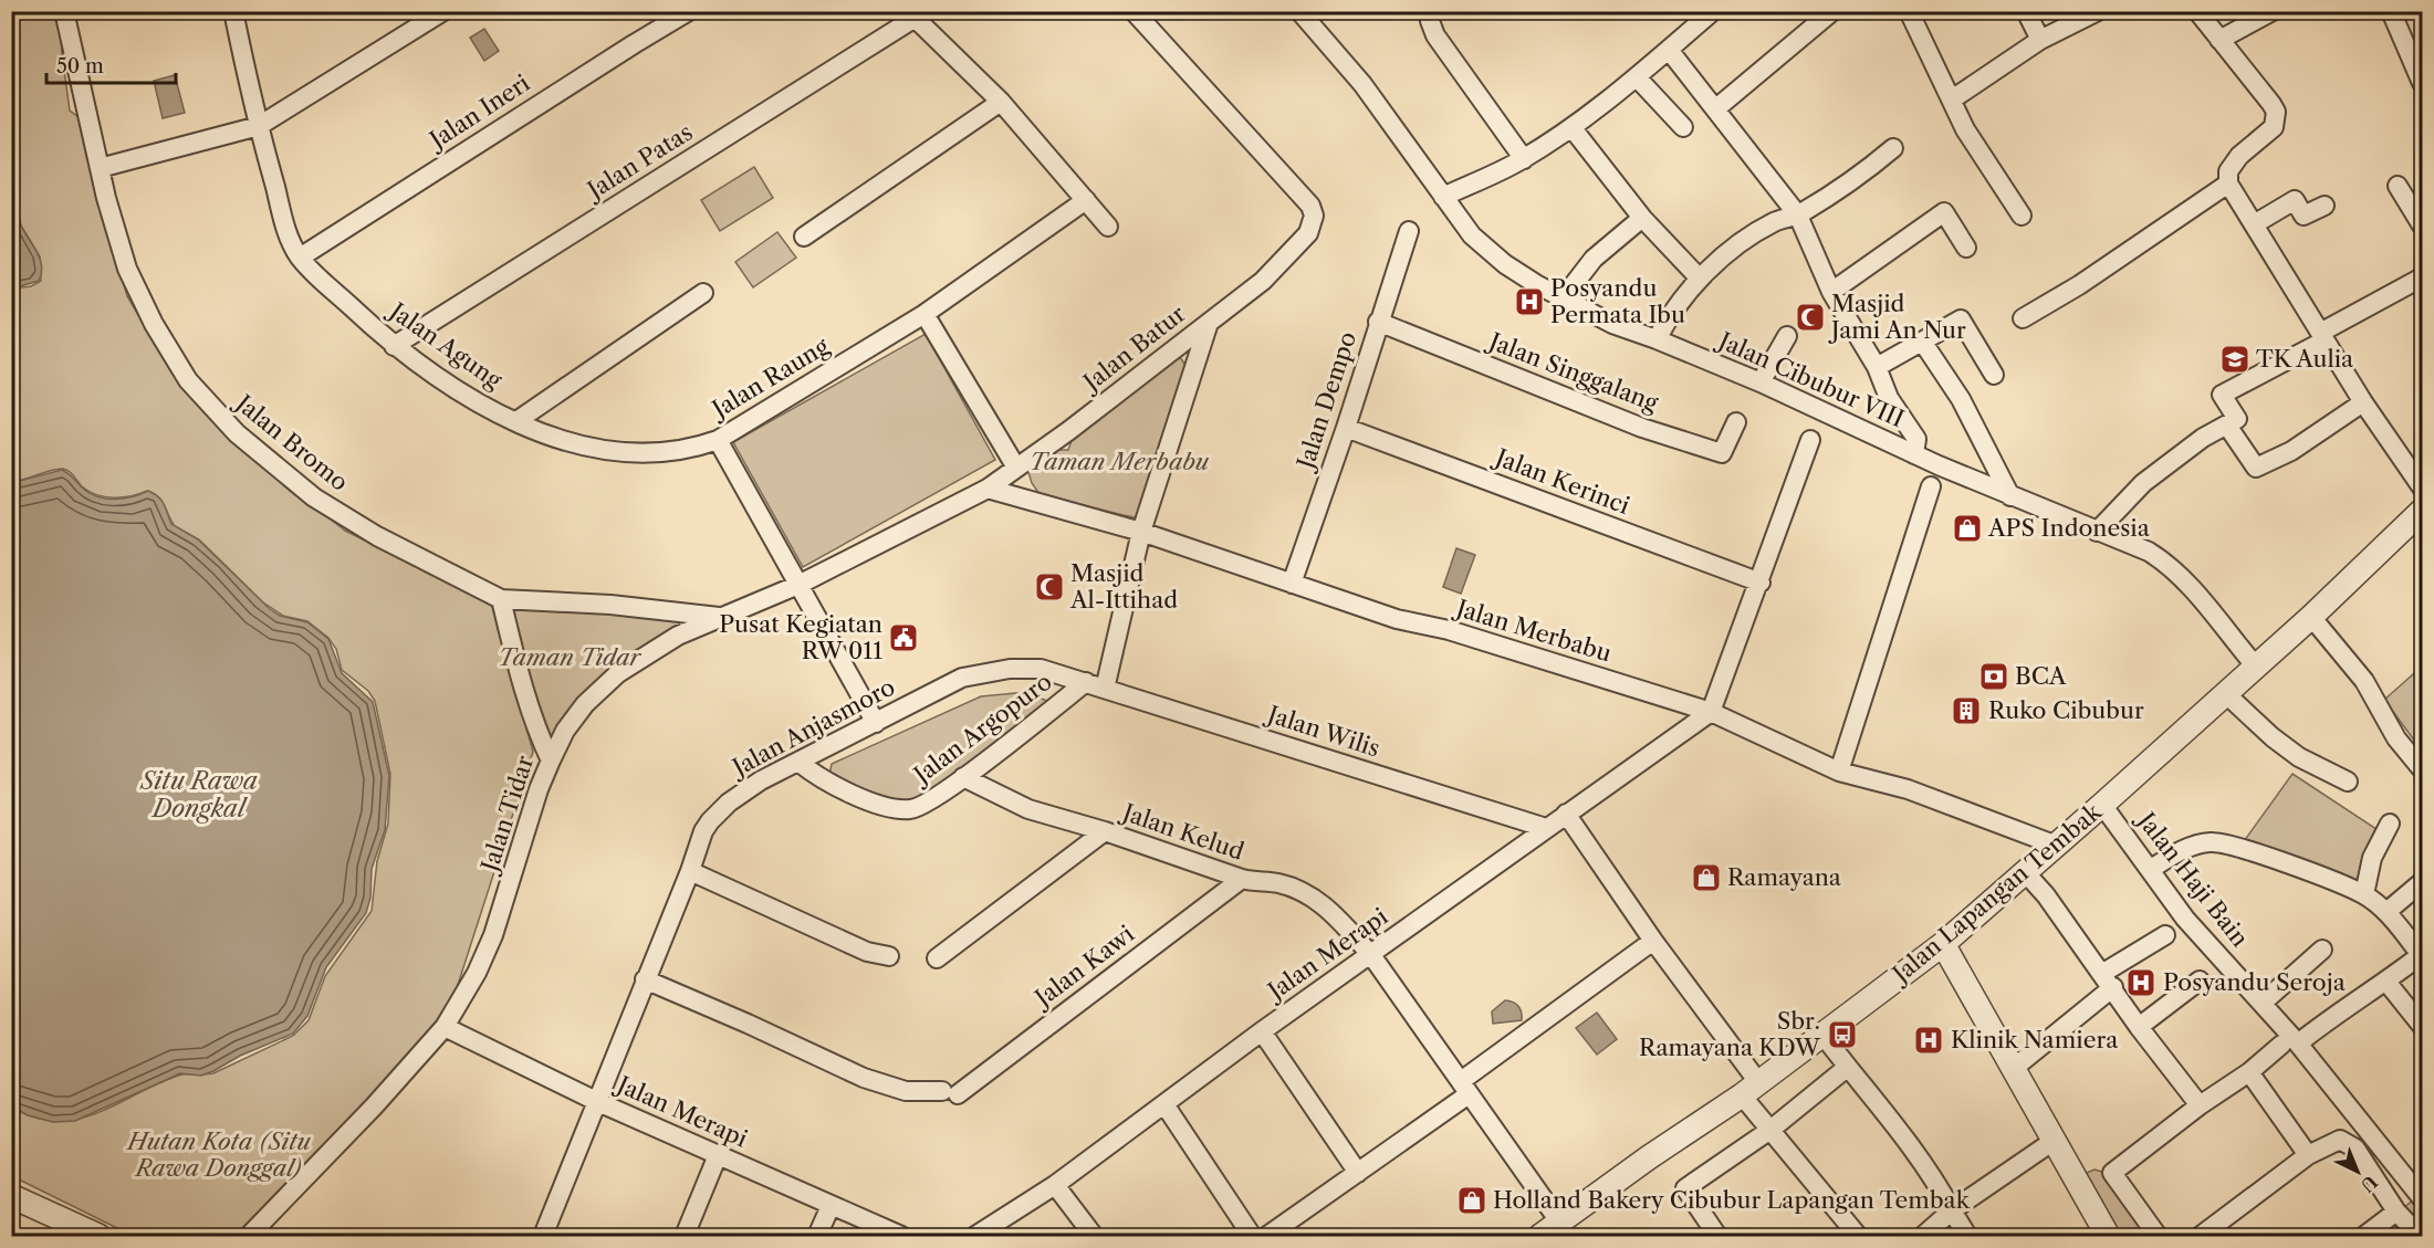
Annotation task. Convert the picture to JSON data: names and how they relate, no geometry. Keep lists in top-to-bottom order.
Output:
{
  "streets": {
    "street": [
      "Jalan Ineri",
      "Jalan Patas",
      "Jalan Agung",
      "Jalan Batur",
      "Jalan Singgalang",
      "Jalan Raung",
      "Jalan Cibubur VIII",
      "Jalan Dempo",
      "Jalan Bromo",
      "Jalan Kerinci",
      "Jalan Merbabu",
      "Jalan Anjasmoro",
      "Jalan Argopuro",
      "Jalan Wilis",
      "Jalan Tidar",
      "Jalan Kelud",
      "Jalan Haji Bain",
      "Jalan Lapangan Tembak",
      "Jalan Merapi",
      "Jalan Kawi"
    ]
  },
  "crossings": [
    ["Jalan Ineri", "Jalan Agung"],
    ["Jalan Patas", "Jalan Agung"],
    ["Jalan Agung", "Jalan Raung"],
    ["Jalan Batur", "Jalan Raung"],
    ["Jalan Batur", "Jalan Merbabu"],
    ["Jalan Batur", "Jalan Tidar"],
    ["Jalan Singgalang", "Jalan Dempo"],
    ["Jalan Raung", "Jalan Anjasmoro"],
    ["Jalan Cibubur VIII", "Jalan Lapangan Tembak"],
    ["Jalan Dempo", "Jalan Kerinci"],
    ["Jalan Dempo", "Jalan Merbabu"],
    ["Jalan Merbabu", "Jalan Lapangan Tembak"],
    ["Jalan Merbabu", "Jalan Merapi"],
    ["Jalan Anjasmoro", "Jalan Argopuro"],
    ["Jalan Anjasmoro", "Jalan Wilis"],
    ["Jalan Anjasmoro", "Jalan Merapi"],
    ["Jalan Anjasmoro", "Jalan Kawi"],
    ["Jalan Argopuro", "Jalan Wilis"],
    ["Jalan Argopuro", "Jalan Kelud"],
    ["Jalan Wilis", "Jalan Merapi"],
    ["Jalan Tidar", "Jalan Merapi"],
    ["Jalan Kelud", "Jalan Lapangan Tembak"],
    ["Jalan Kelud", "Jalan Merapi"],
    ["Jalan Kelud", "Jalan Kawi"],
    ["Jalan Haji Bain", "Jalan Lapangan Tembak"]
  ],
  "water": ["Situ Rawa Dongkal"],
  "parks": ["Taman Merbabu", "Taman Tidar", "Hutan Kota (Situ Rawa Donggal)"],
  "places": {
    "hospital": ["Posyandu Permata Ibu", "Posyandu Seroja", "Klinik Namiera"],
    "mosque": ["Masjid Jami An Nur", "Masjid Al-Ittihad"],
    "school or university": ["TK Aulia"],
    "shop": ["APS Indonesia", "Ramayana", "Holland Bakery Cibubur Lapangan Tembak"],
    "public building": ["Pusat Kegiatan RW 011"],
    "bank": ["BCA"],
    "building": ["Ruko Cibubur"],
    "bus stop": ["Sbr. Ramayana KDW"]
  },
  "scale_bar": "50 m",
  "north": "bottom right"
}
